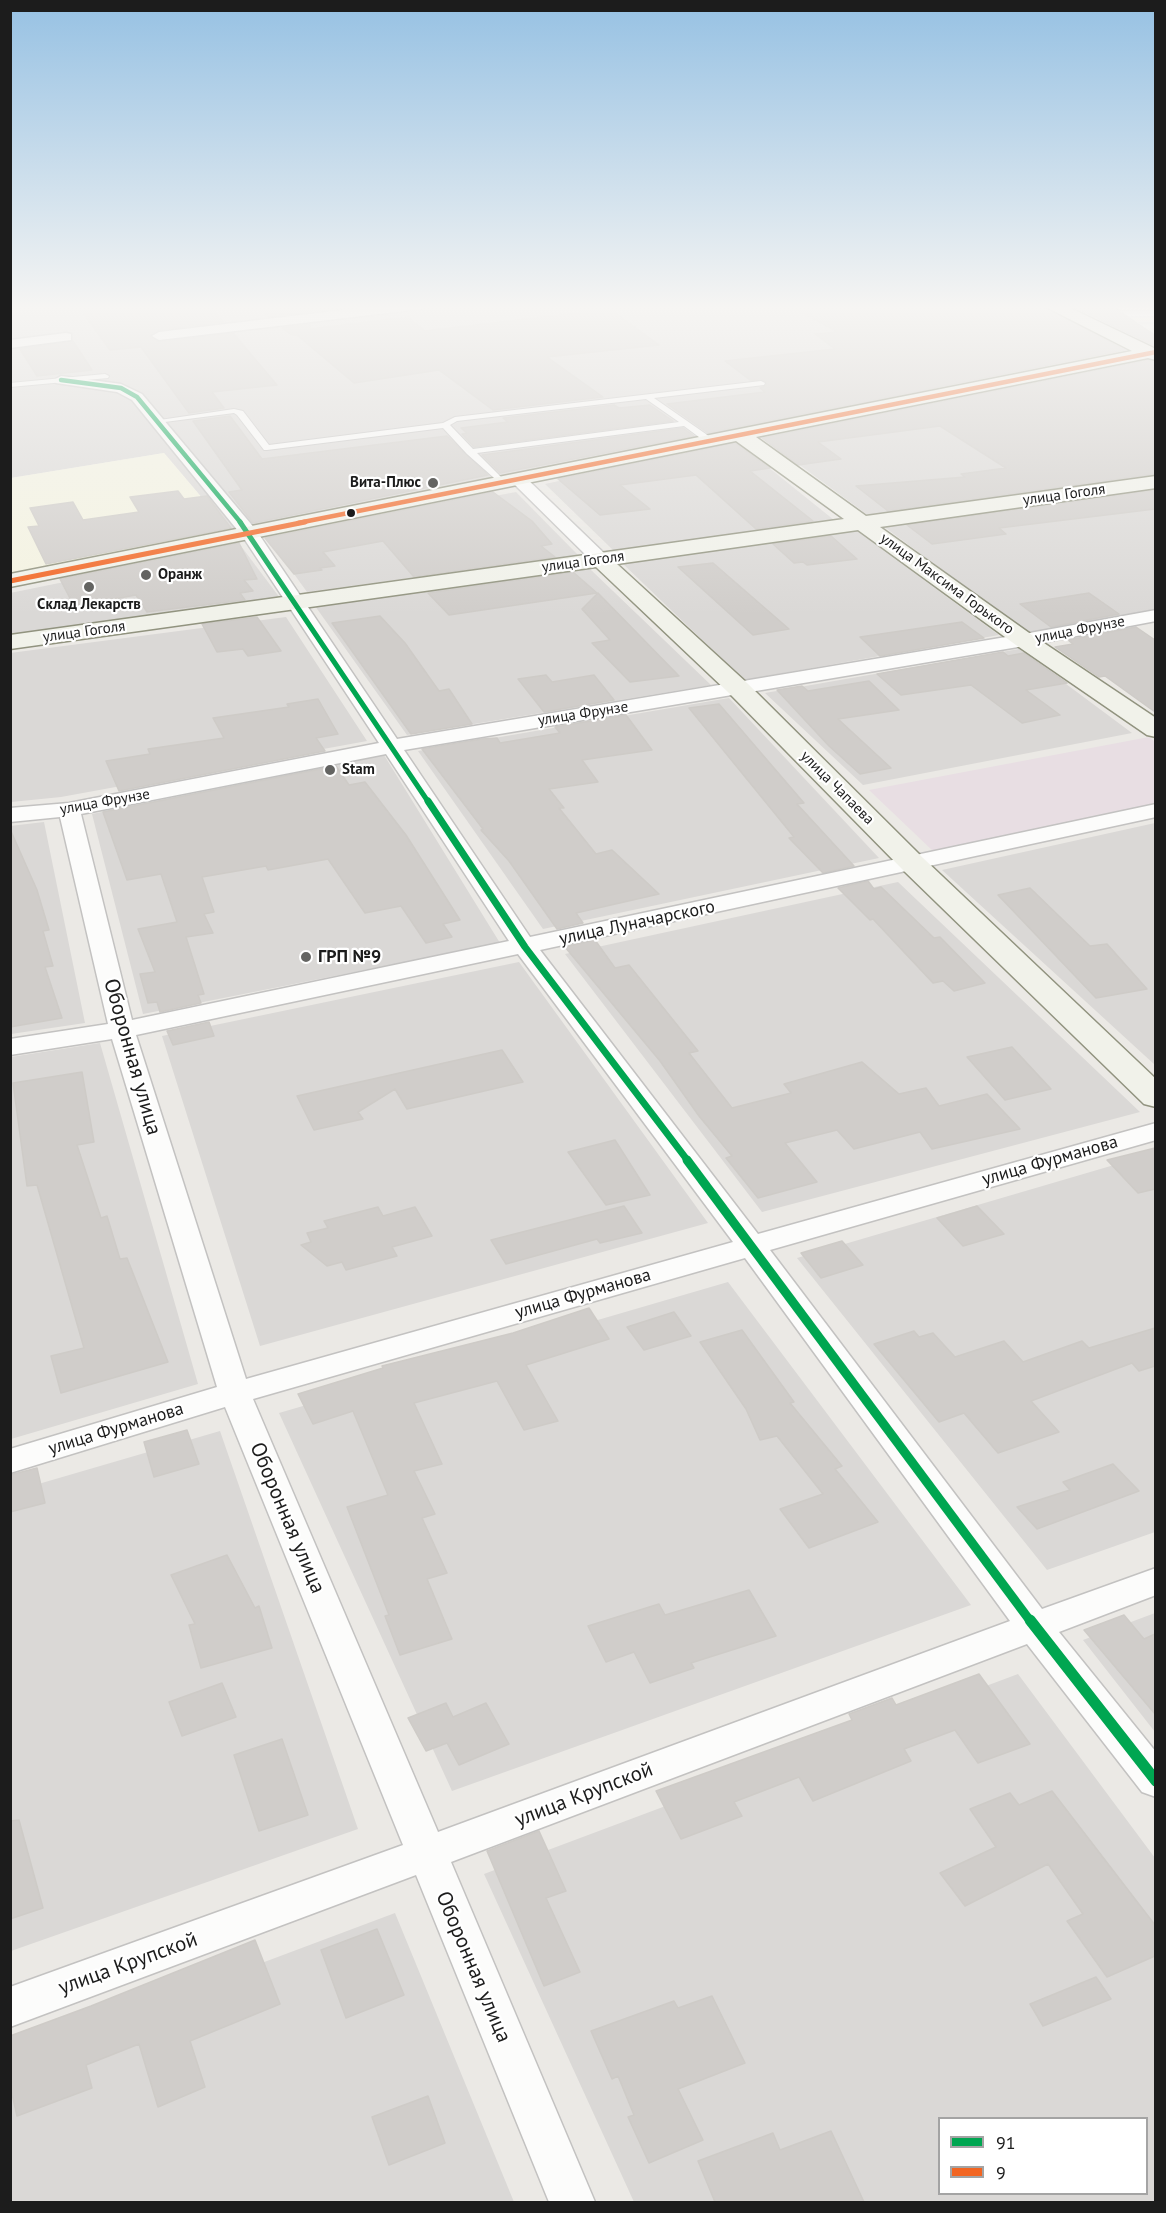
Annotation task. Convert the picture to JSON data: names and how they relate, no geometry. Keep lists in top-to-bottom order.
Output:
{
  "streets": {
    "street": [
      "улица Гоголя",
      "улица Максима Горького",
      "улица Фрунзе",
      "улица Чапаева",
      "улица Луначарского",
      "Оборонная улица",
      "улица Фурманова",
      "улица Крупской"
    ]
  },
  "crossings": [
    ["улица Гоголя", "улица Максима Горького"],
    ["улица Гоголя", "улица Чапаева"],
    ["улица Максима Горького", "улица Фрунзе"],
    ["улица Фрунзе", "улица Чапаева"],
    ["улица Фрунзе", "Оборонная улица"],
    ["улица Чапаева", "улица Луначарского"],
    ["улица Луначарского", "Оборонная улица"],
    ["Оборонная улица", "улица Фурманова"],
    ["Оборонная улица", "улица Крупской"]
  ],
  "places": [
    "Вита-Плюс",
    "Оранж",
    "Склад Лекарств",
    "Stam",
    "ГРП №9"
  ],
  "lines": ["transit line 91", "transit line 9"],
  "legend": ["91", "9"]
}
